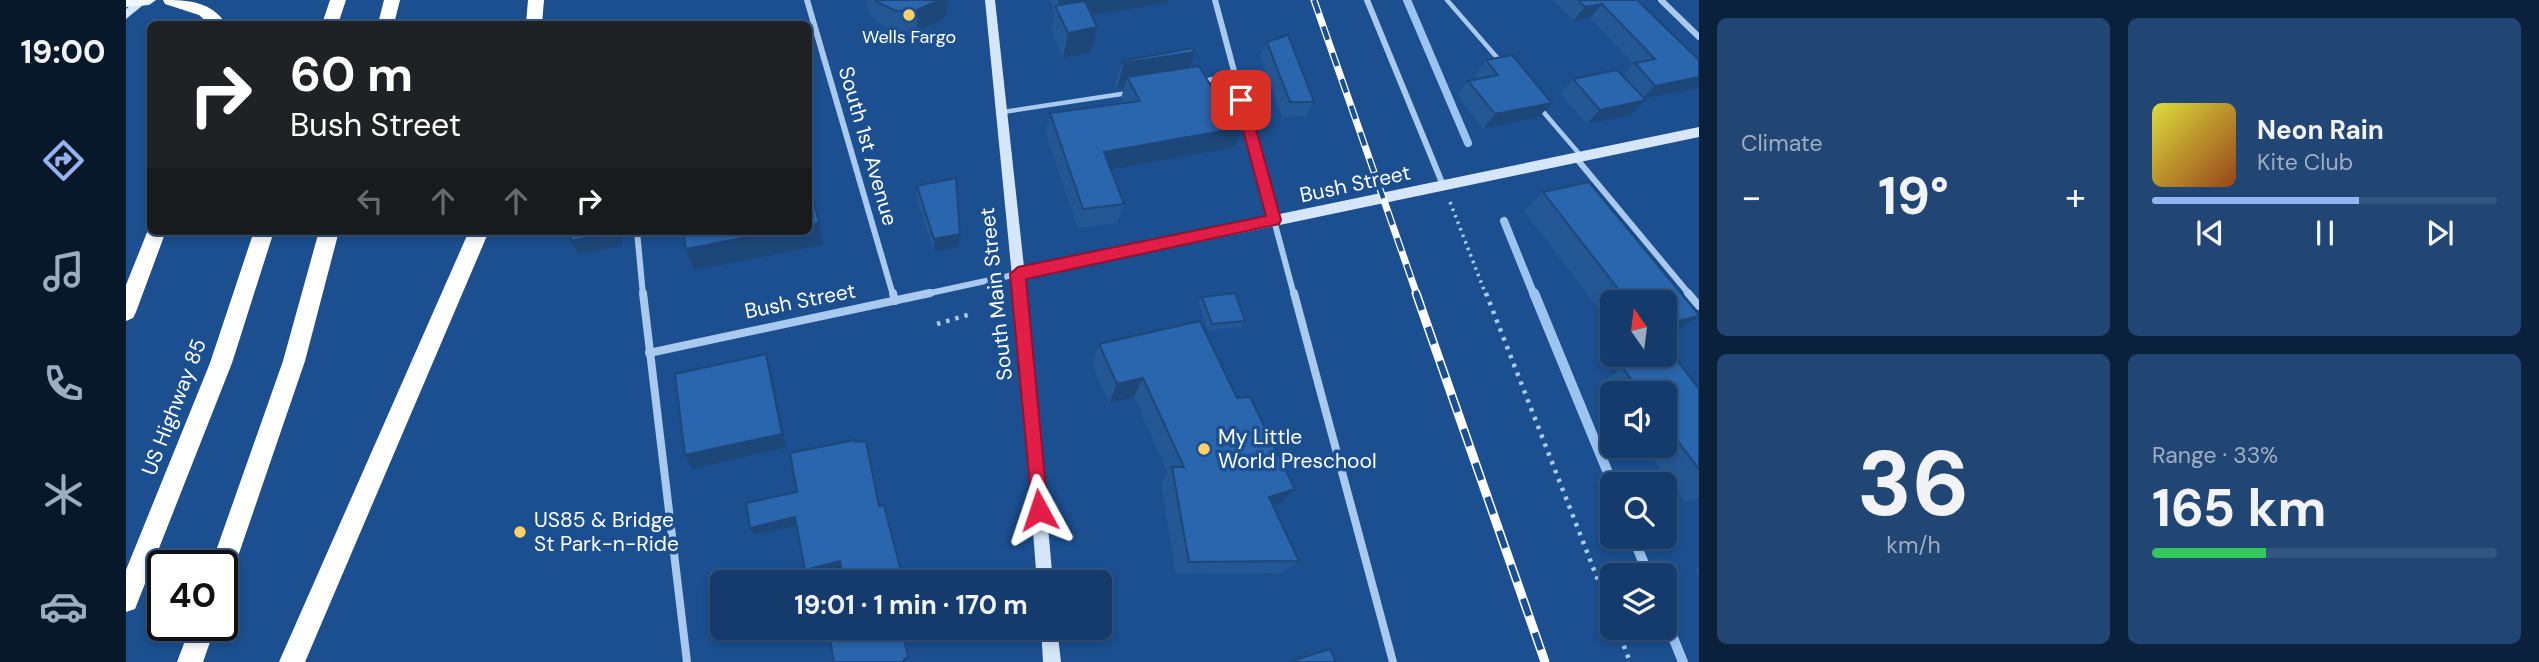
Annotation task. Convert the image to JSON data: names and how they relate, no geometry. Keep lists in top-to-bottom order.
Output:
{
  "streets": {
    "highway": ["US Highway 85"],
    "street": ["South 1st Avenue", "Bush Street", "South Main Street"]
  },
  "crossings": [
    ["South 1st Avenue", "Bush Street"],
    ["Bush Street", "South Main Street"]
  ],
  "places": ["Wells Fargo", "My Little World Preschool", "US85 & Bridge St Park-n-Ride"],
  "north": "top",
  "page": {
    "tabs": "19:00",
    "tile": [
      "Climate",
      ["36", "km/h"],
      ["Range · 33%", "165 km"]
    ],
    "turn": ["60 m", "Bush Street"],
    "song": ["Neon Rain", "Kite Club"],
    "heat": ["−", "19°", "+"],
    "limit": "40",
    "trip": "19:01 · 1 min · 170 m"
  }
}
